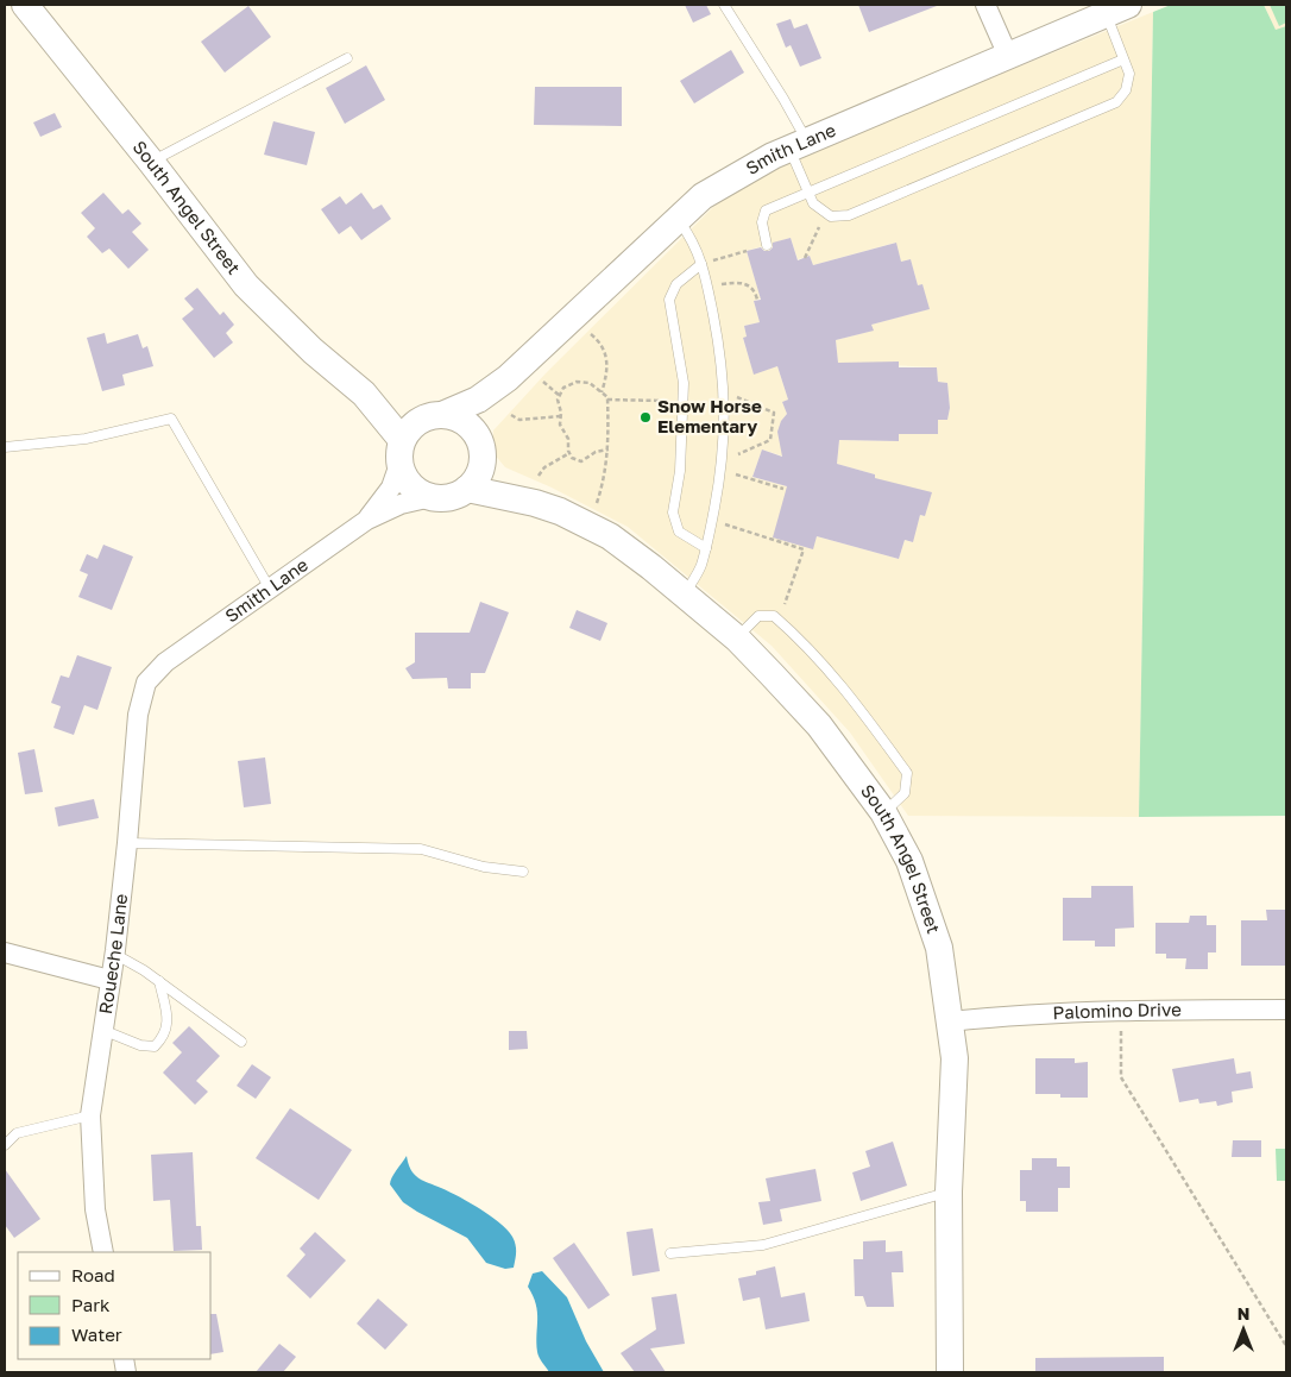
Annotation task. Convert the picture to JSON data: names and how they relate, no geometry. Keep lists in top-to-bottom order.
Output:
{
  "streets": {
    "street": [
      "Smith Lane",
      "South Angel Street",
      "Roueche Lane",
      "Palomino Drive"
    ]
  },
  "crossings": [
    ["Smith Lane", "South Angel Street"],
    ["Smith Lane", "Roueche Lane"],
    ["South Angel Street", "Palomino Drive"]
  ],
  "places": ["Snow Horse Elementary"],
  "legend": ["Road", "Park", "Water"],
  "north": "top"
}
